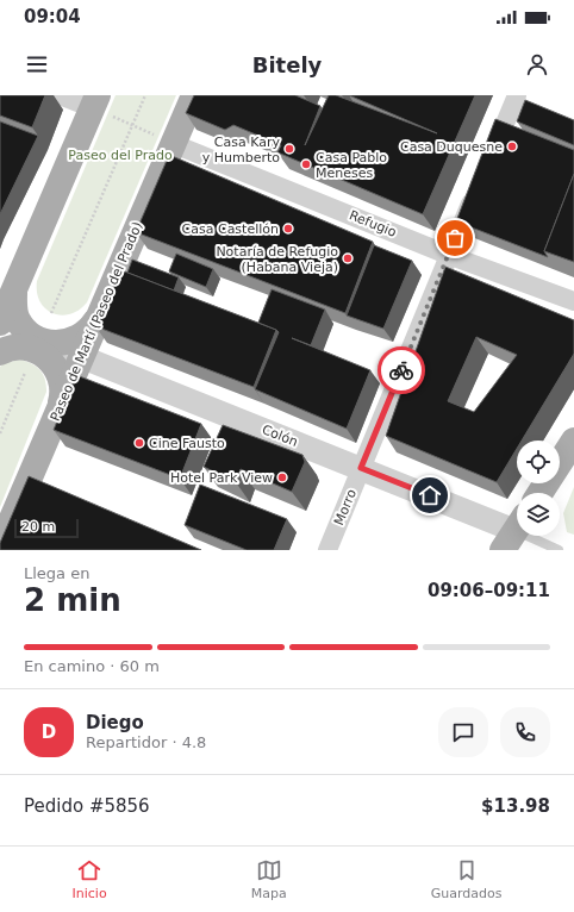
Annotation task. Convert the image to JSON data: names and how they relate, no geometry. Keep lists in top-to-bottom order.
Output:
{
  "streets": {
    "main road": ["Paseo de Martí (Paseo del Prado)"],
    "street": ["Refugio", "Colón", "Morro"]
  },
  "crossings": [
    ["Refugio", "Paseo de Martí (Paseo del Prado)"],
    ["Refugio", "Morro"],
    ["Paseo de Martí (Paseo del Prado)", "Colón"],
    ["Colón", "Morro"]
  ],
  "parks": ["Paseo del Prado"],
  "places": [
    "Casa Duquesne",
    "Casa Kary y Humberto",
    "Casa Pablo Meneses",
    "Casa Castellón",
    "Notaría de Refugio (Habana Vieja)",
    "Cine Fausto",
    "Hotel Park View"
  ],
  "scale_bar": "20 m",
  "page": {
    "status": "09:04",
    "header": "Bitely",
    "scale": "20 m",
    "heading": ["2 min", "Llega en", "09:06–09:11"],
    "panel": [
      "Diego",
      "Repartidor · 4.8",
      "Pedido #5856",
      "$13.98"
    ],
    "bar": "En camino · 60 m",
    "round": "D",
    "tabs": ["Inicio", "Mapa", "Guardados"]
  }
}
